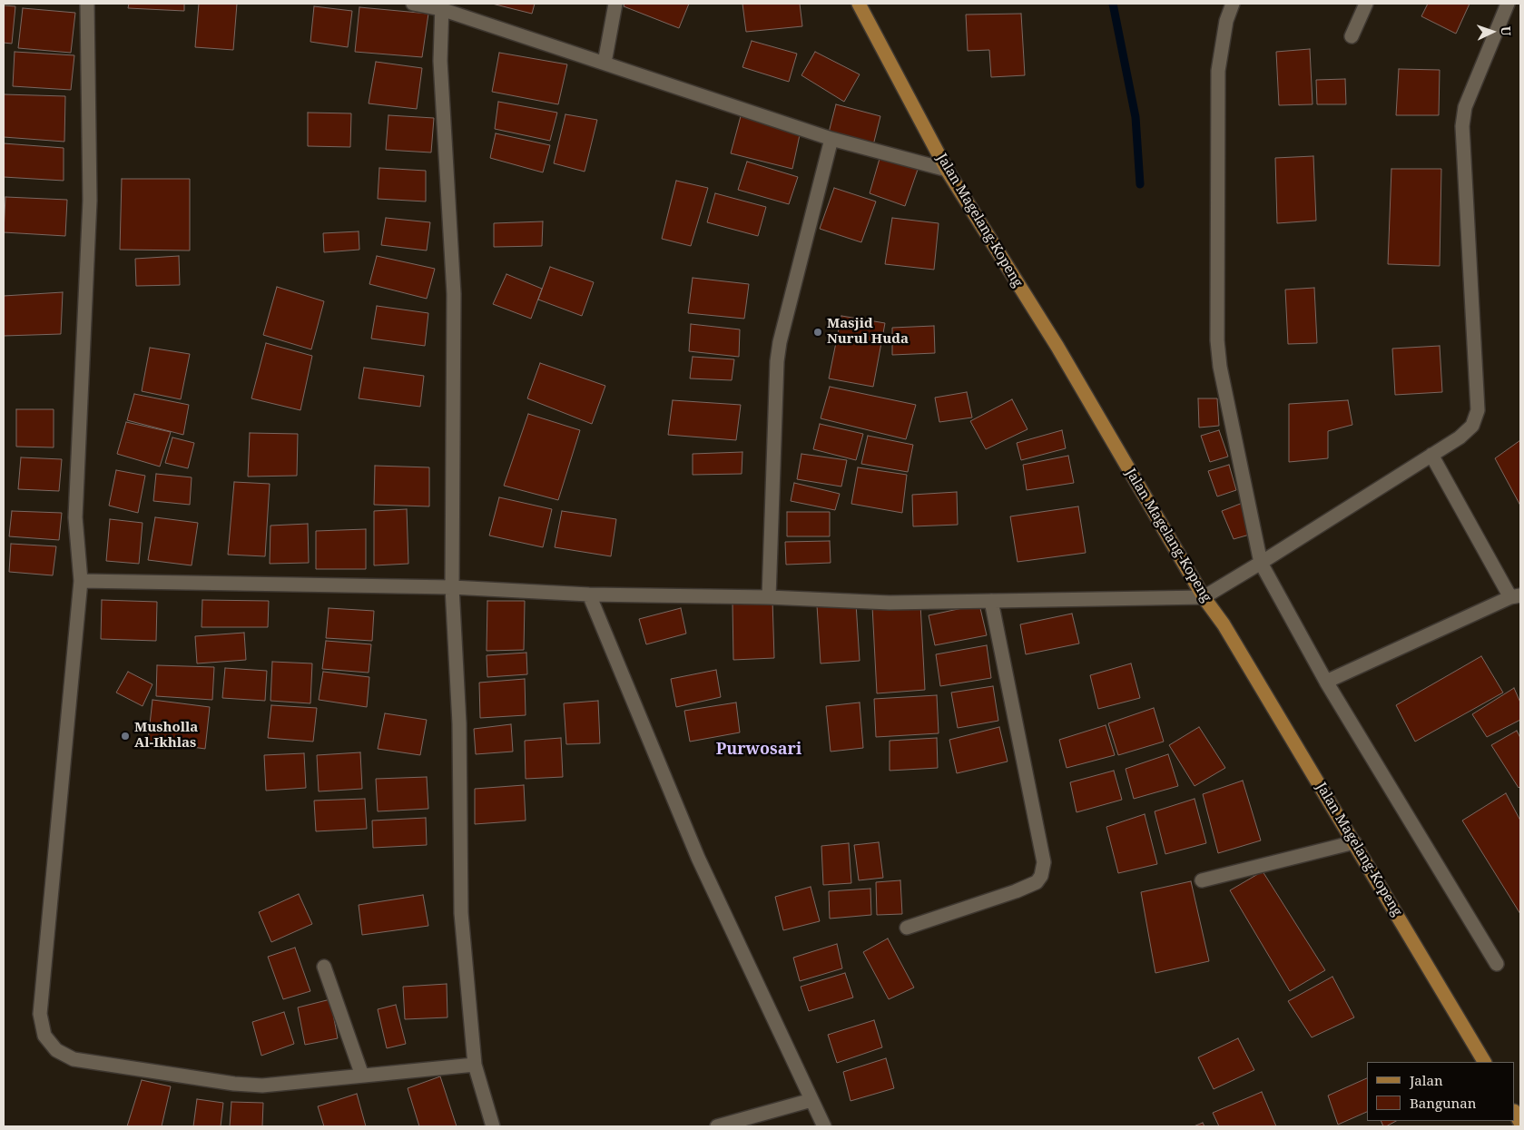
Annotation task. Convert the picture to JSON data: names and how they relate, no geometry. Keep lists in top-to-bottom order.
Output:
{
  "streets": {
    "main road": ["Jalan Magelang-Kopeng"]
  },
  "districts": ["Purwosari"],
  "places": ["Masjid Nurul Huda", "Musholla Al-Ikhlas"],
  "legend": ["Jalan", "Bangunan"],
  "north": "right"
}
